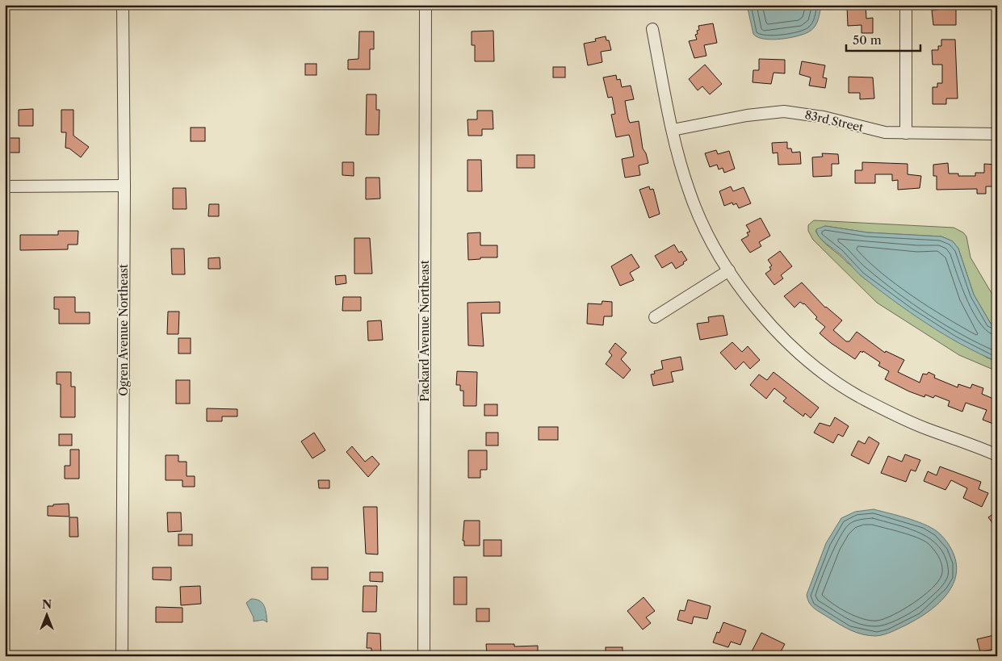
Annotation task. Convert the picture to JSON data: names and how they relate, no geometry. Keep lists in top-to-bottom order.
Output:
{
  "streets": {
    "street": ["83rd Street", "Ogren Avenue Northeast", "Packard Avenue Northeast"]
  },
  "scale_bar": "50 m",
  "north": "top"
}
